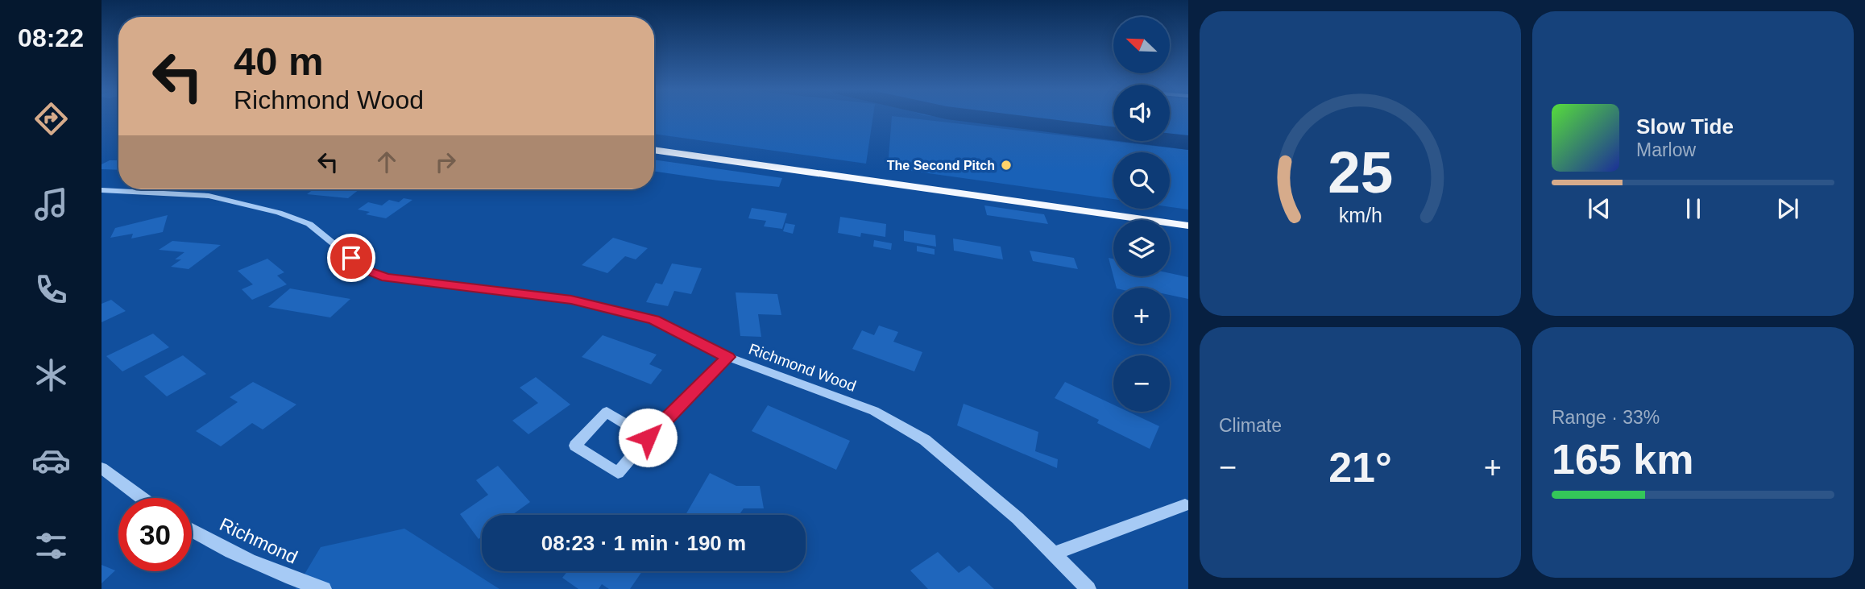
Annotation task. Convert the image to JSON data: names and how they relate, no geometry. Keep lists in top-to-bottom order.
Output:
{
  "streets": {
    "street": ["Richmond Wood", "Richmond"]
  },
  "places": ["The Second Pitch"],
  "north": "top left",
  "page": {
    "tabs": "08:22",
    "map_buttons": ["+", "−"],
    "turn": ["40 m", "Richmond Wood"],
    "song": ["Slow Tide", "Marlow"],
    "tile": [
      "Climate",
      ["Range · 33%", "165 km"]
    ],
    "heat": ["−", "21°", "+"],
    "limit": "30",
    "trip": "08:23 · 1 min · 190 m",
    "gauge": ["25", "km/h"]
  }
}
